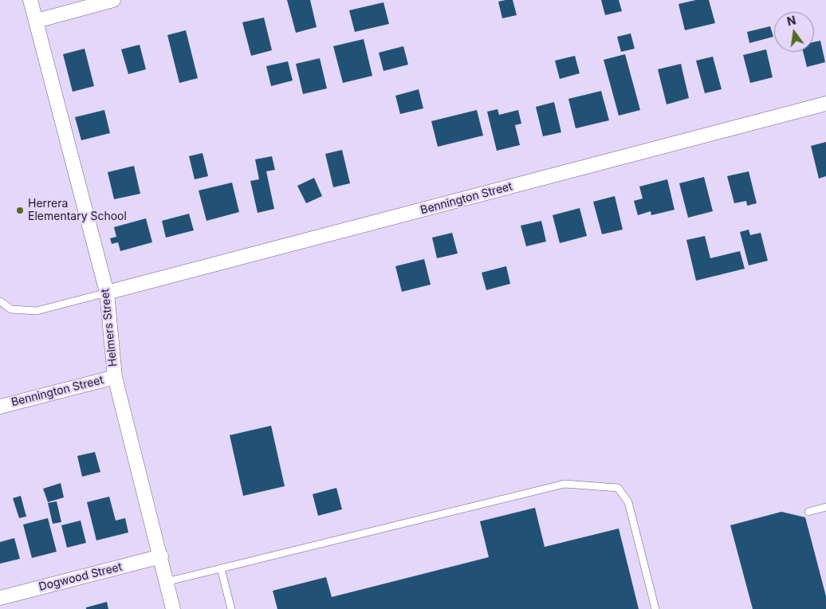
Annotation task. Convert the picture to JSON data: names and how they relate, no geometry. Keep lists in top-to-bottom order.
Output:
{
  "streets": {
    "street": ["Bennington Street", "Helmers Street", "Dogwood Street"]
  },
  "crossings": [
    ["Bennington Street", "Helmers Street"],
    ["Helmers Street", "Dogwood Street"]
  ],
  "places": ["Herrera Elementary School"],
  "north": "top"
}
